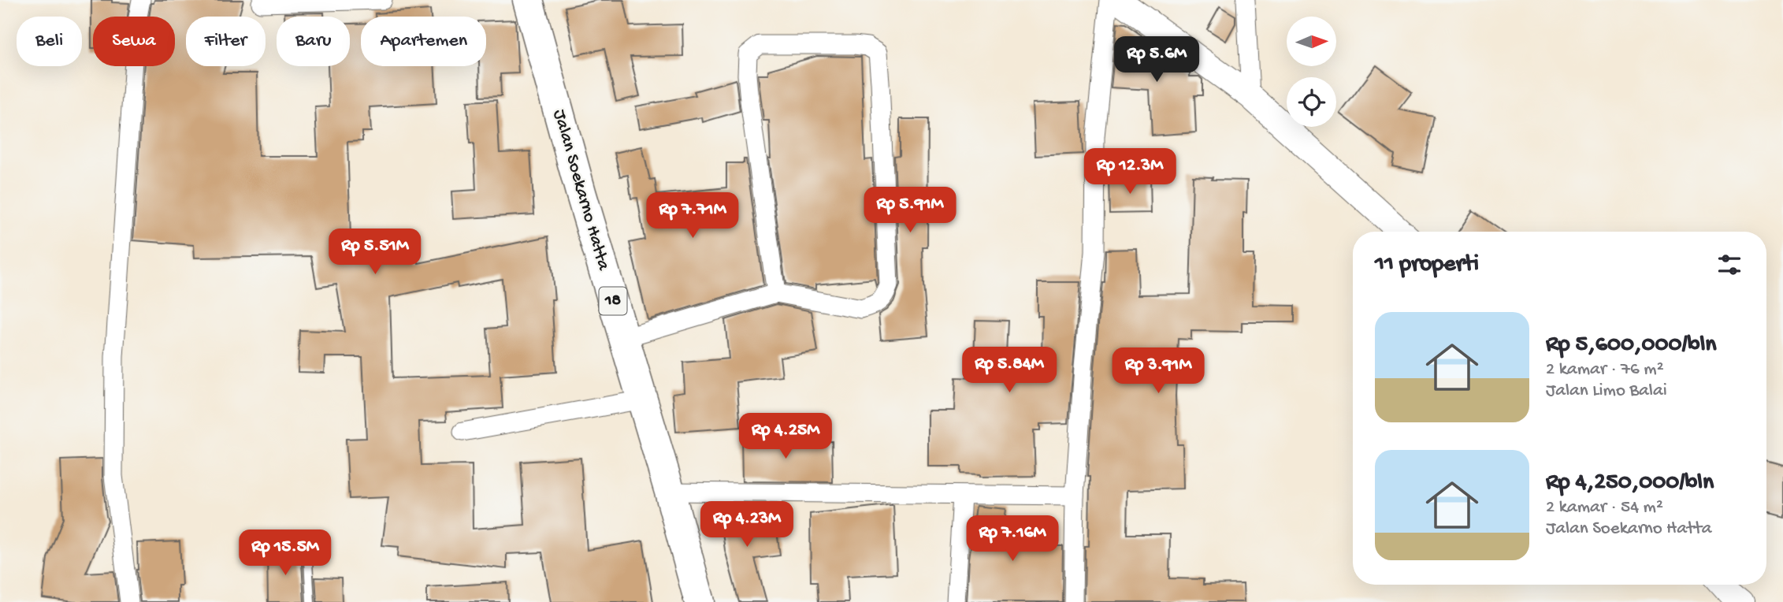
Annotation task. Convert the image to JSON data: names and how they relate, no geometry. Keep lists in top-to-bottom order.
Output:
{
  "streets": {
    "highway": ["Jalan Soekarno Hatta", "18"]
  },
  "north": "right",
  "page": {
    "chip": [
      "Beli",
      "Sewa",
      "Filter",
      "Baru",
      "Apartemen"
    ],
    "price": [
      "Rp 5.6M",
      "Rp 12.3M",
      "Rp 5.91M",
      "Rp 7.71M",
      "Rp 5.51M",
      "Rp 5.84M",
      "Rp 3.91M",
      "Rp 4.25M",
      "Rp 4.23M",
      "Rp 7.16M",
      "Rp 15.5M"
    ],
    "heading": "11 properti",
    "list": [
      {
        "name": "Rp 5,600,000/bln",
        "note": "2 kamar · 76 m² · Jalan Limo Balai"
      },
      {
        "name": "Rp 4,250,000/bln",
        "note": "2 kamar · 54 m² · Jalan Soekarno Hatta"
      }
    ]
  }
}
